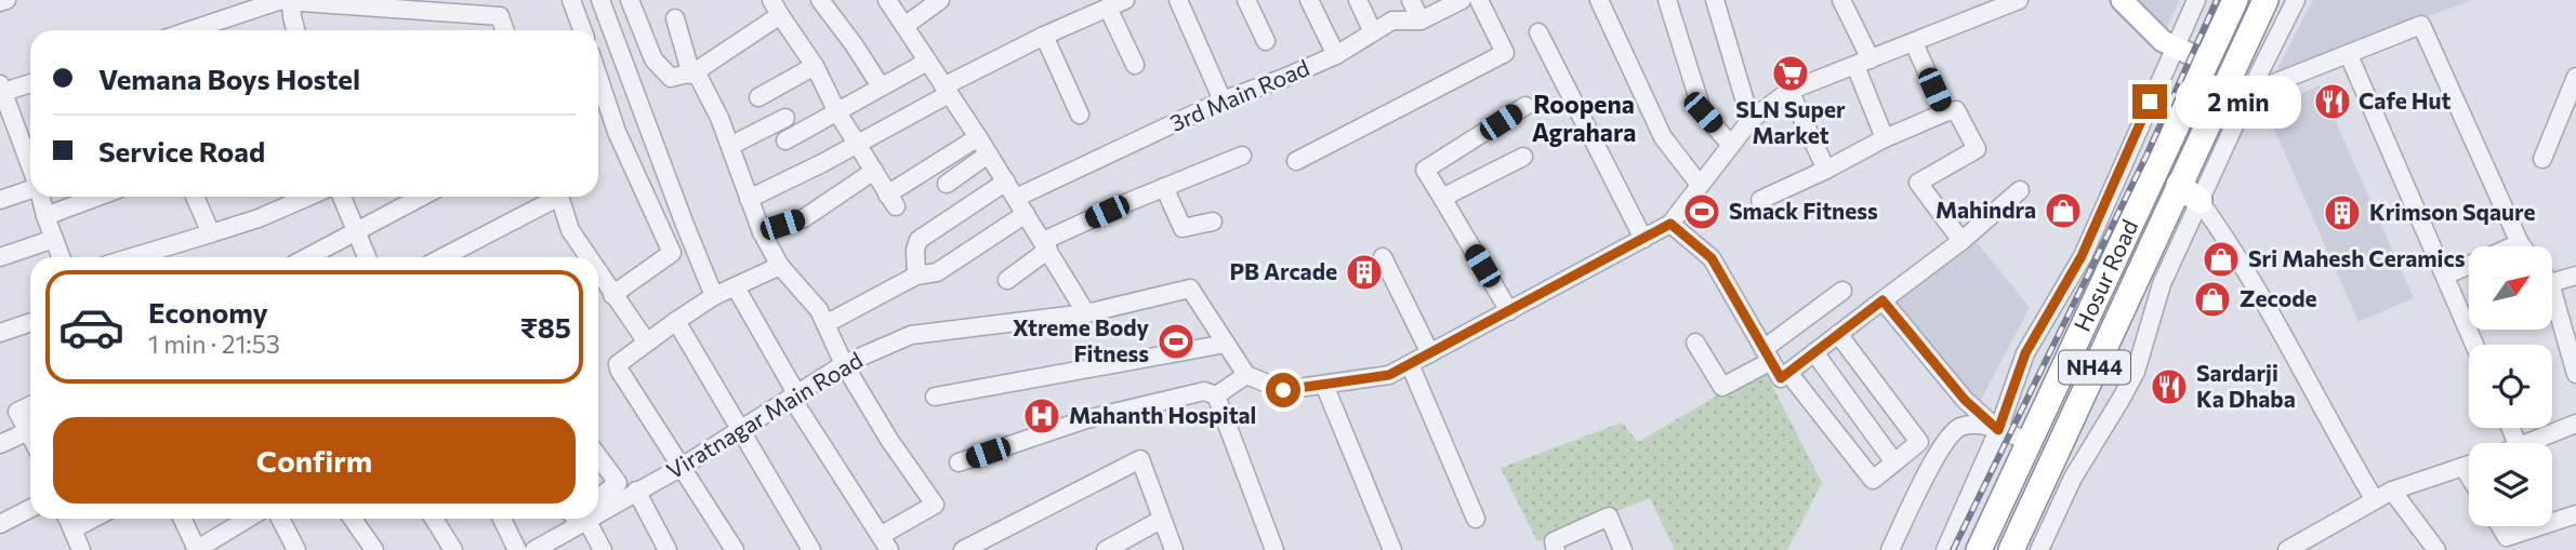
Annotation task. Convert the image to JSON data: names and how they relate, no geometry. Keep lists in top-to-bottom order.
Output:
{
  "streets": {
    "highway": ["Hosur Road", "NH44"],
    "street": ["3rd Main Road", "Viratnagar Main Road"]
  },
  "districts": ["Roopena Agrahara"],
  "places": {
    "supermarket": ["SLN Super Market"],
    "restaurant": ["Cafe Hut", "Sardarji Ka Dhaba"],
    "shop": ["Mahindra", "Sri Mahesh Ceramics", "Zecode"],
    "sports": ["Smack Fitness", "Xtreme Body Fitness"],
    "building": ["Krimson Sqaure", "PB Arcade"],
    "hospital": ["Mahanth Hospital"]
  },
  "north": "top right",
  "page": {
    "banner": ["Vemana Boys Hostel", "Service Road"],
    "bubble": "2 min",
    "list": [
      {
        "name": "Economy",
        "note": "1 min · 21:53",
        "value": "₹85"
      }
    ],
    "buttons": "Confirm"
  }
}
